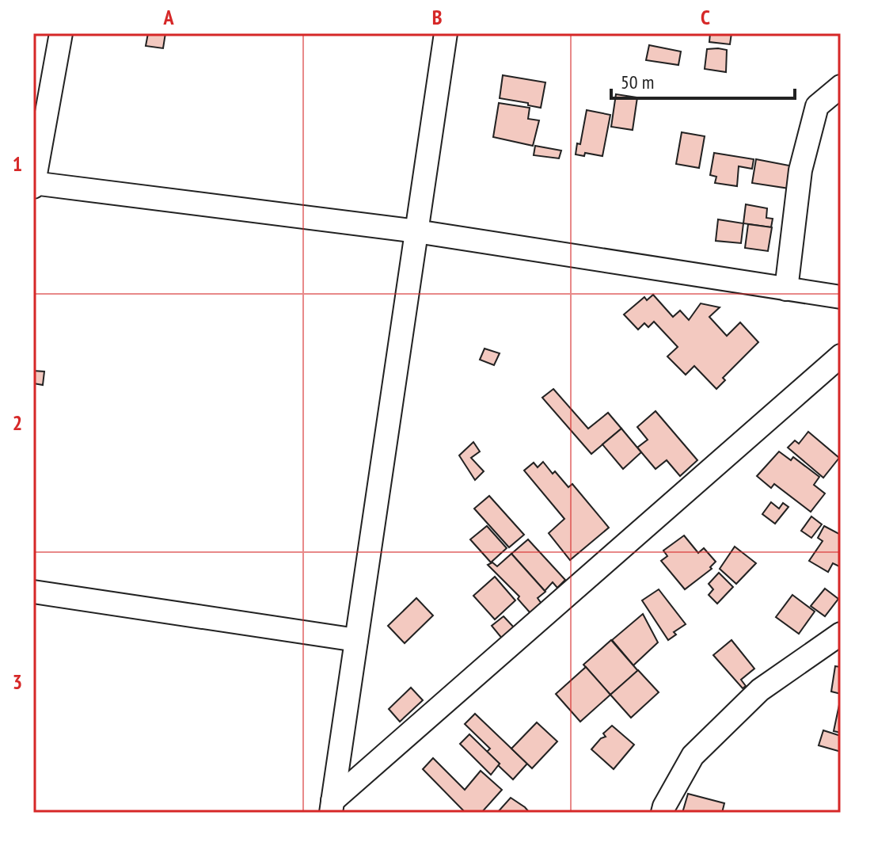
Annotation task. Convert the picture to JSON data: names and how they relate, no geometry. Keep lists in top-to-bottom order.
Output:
{
  "scale_bar": "50 m",
  "grid": {
    "columns": ["A", "B", "C"],
    "rows": ["1", "2", "3"]
  }
}
